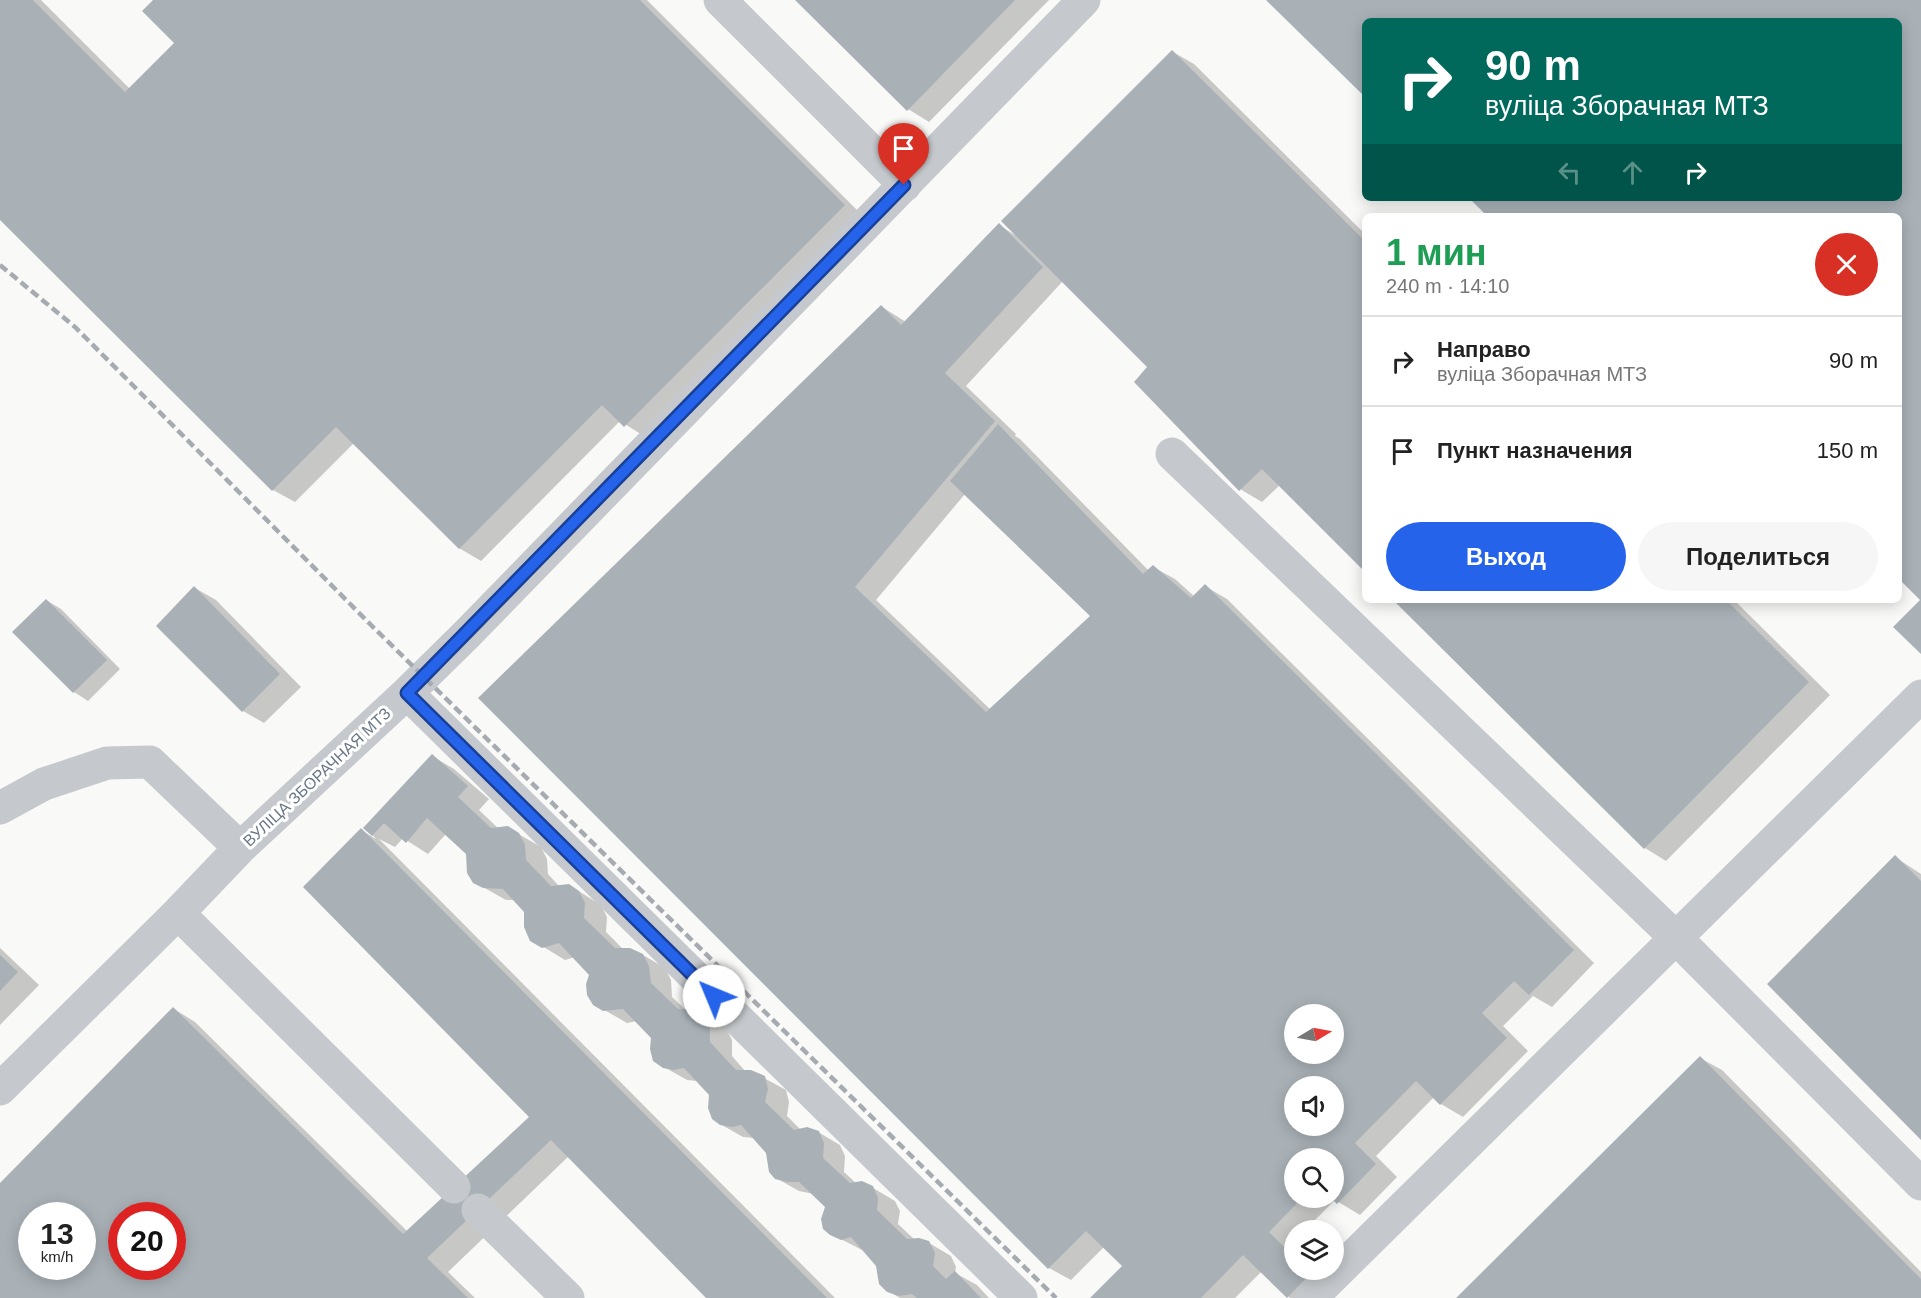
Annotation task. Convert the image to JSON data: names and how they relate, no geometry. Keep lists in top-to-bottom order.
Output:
{
  "streets": {
    "lane": ["ВУЛІЦА ЗБОРАЧНАЯ МТЗ"]
  },
  "north": "right",
  "page": {
    "turn": ["90 m", "вуліца Зборачная МТЗ"],
    "heading": ["1 мин", "240 m · 14:10"],
    "list": [
      {
        "name": "Направо",
        "note": "вуліца Зборачная МТЗ",
        "value": "90 m"
      },
      {
        "name": "Пункт назначения",
        "value": "150 m"
      }
    ],
    "buttons": ["Выход", "Поделиться"],
    "speed": "13 km/h",
    "limit": "20"
  }
}
